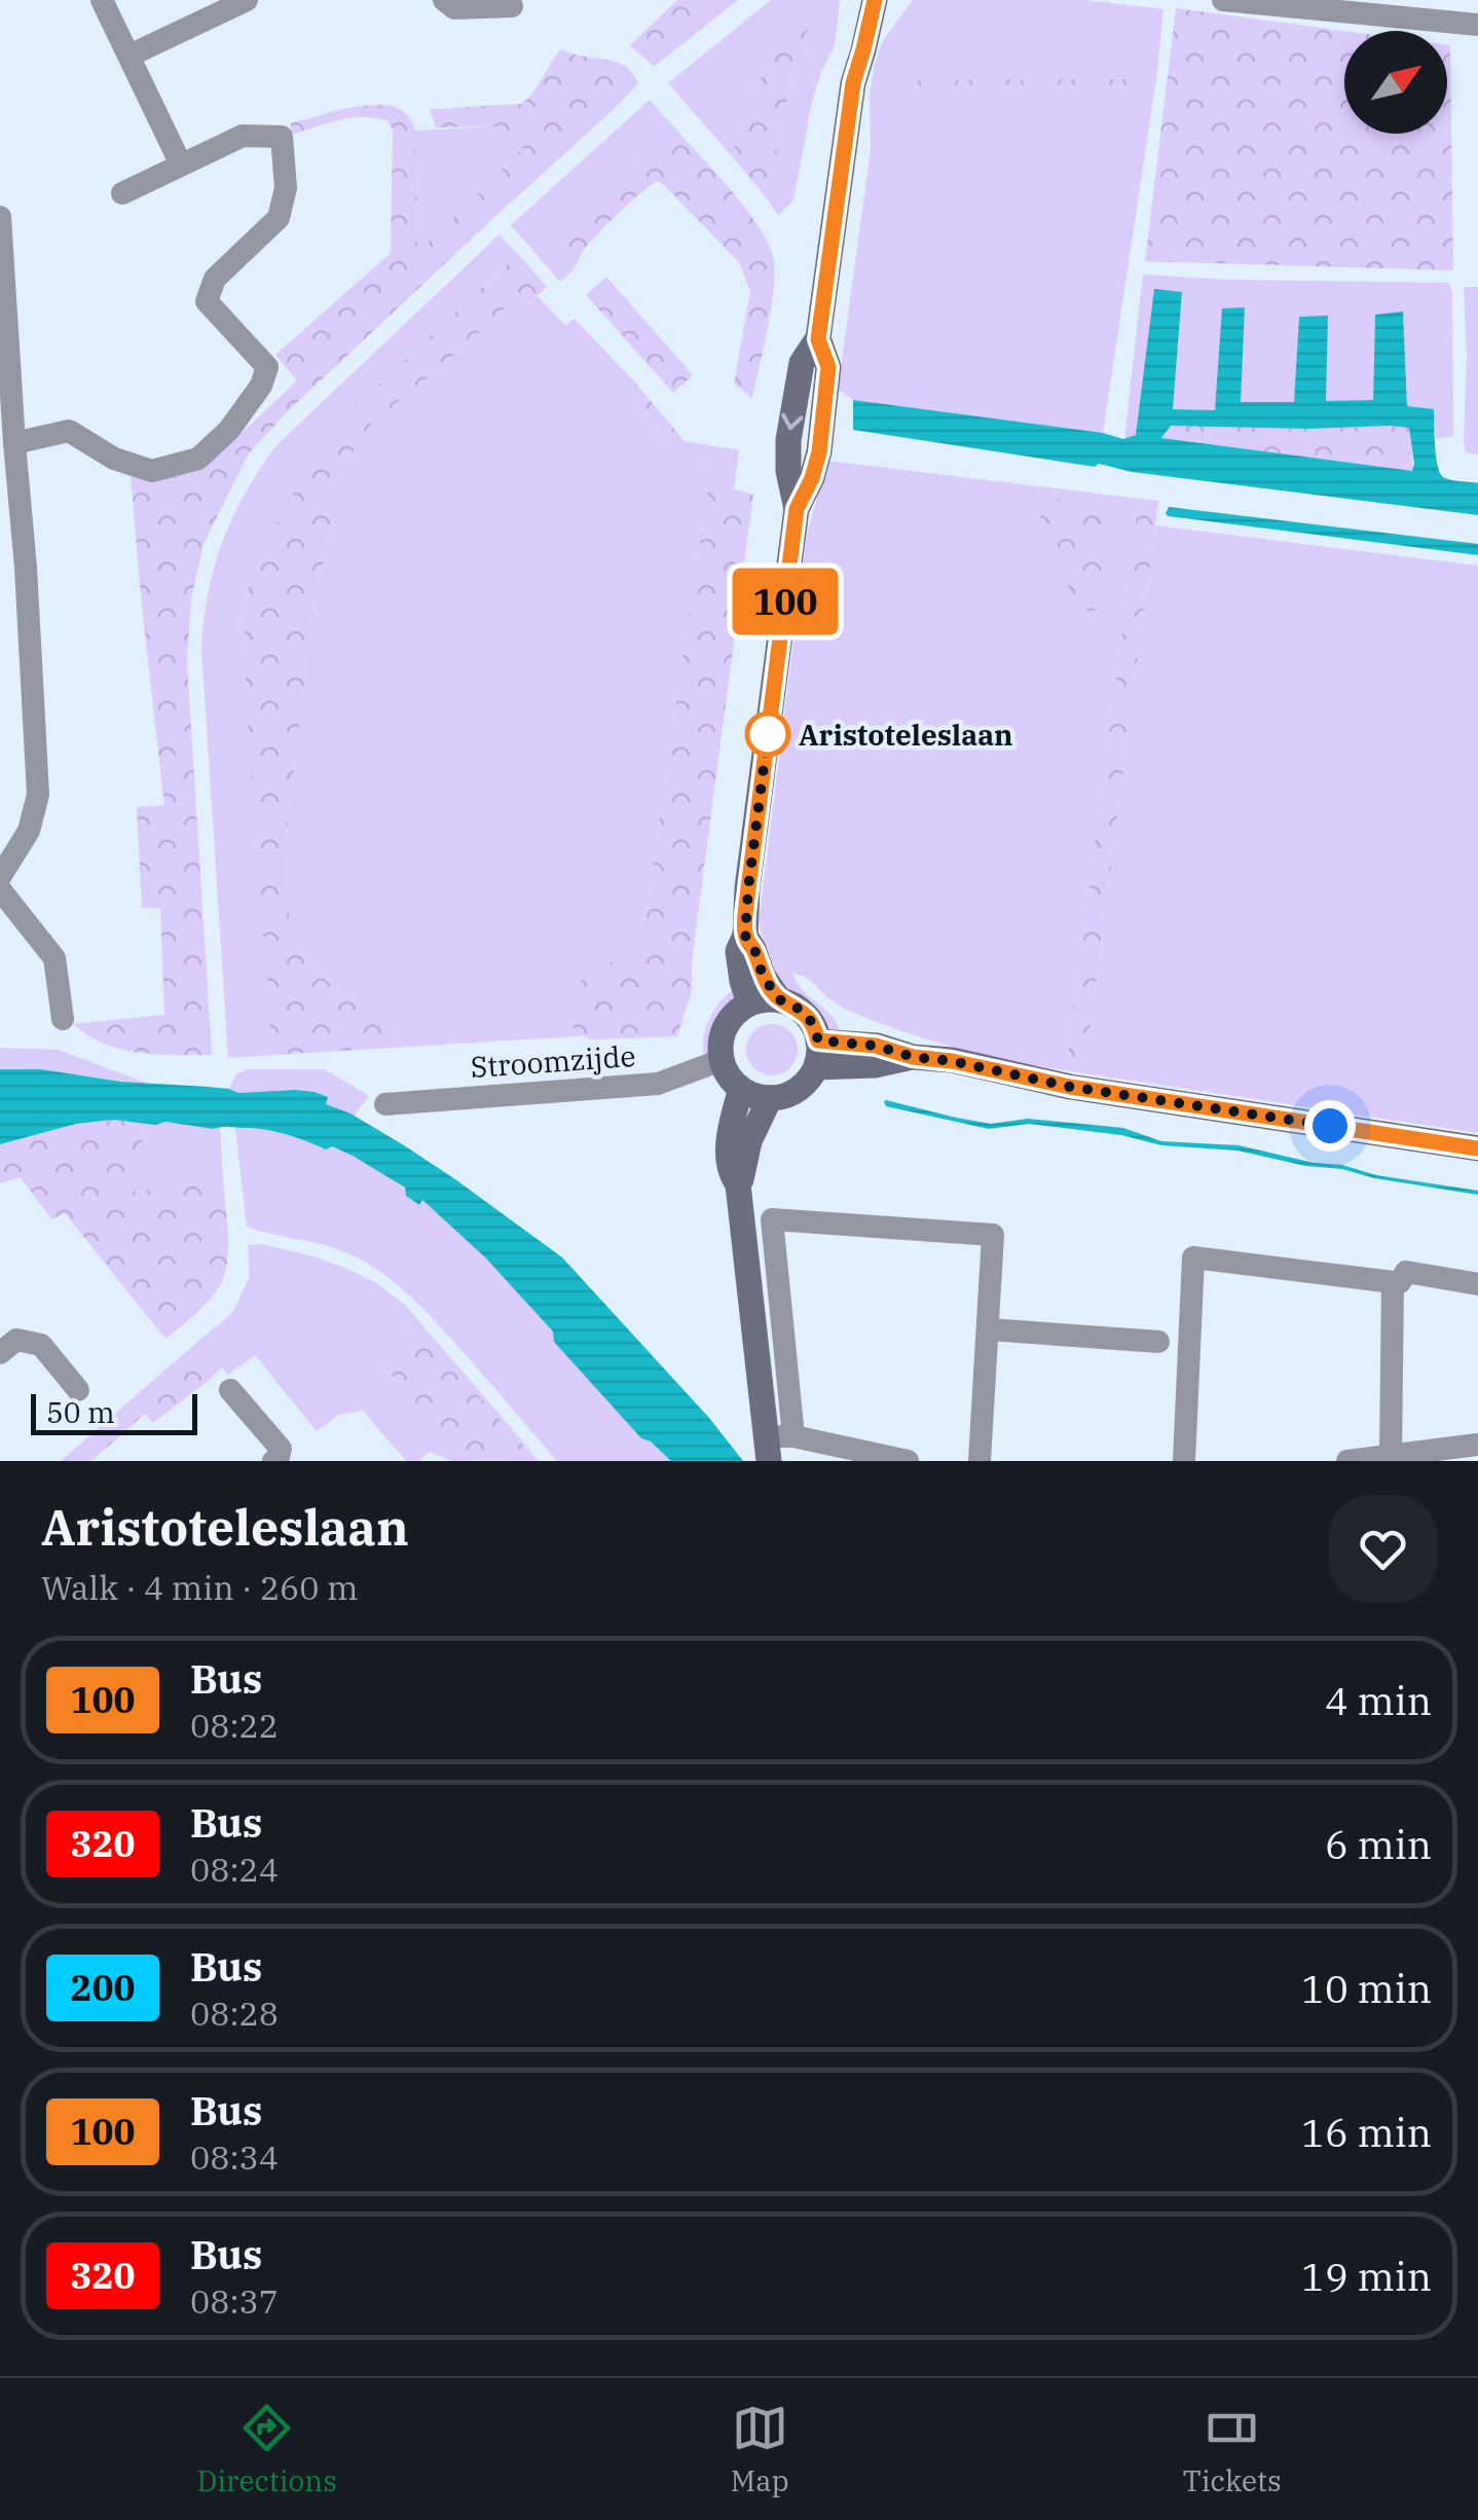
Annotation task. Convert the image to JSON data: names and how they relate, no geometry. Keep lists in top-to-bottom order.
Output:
{
  "streets": {
    "street": ["Stroomzijde"]
  },
  "places": ["Aristoteleslaan"],
  "lines": ["bus line 100"],
  "scale_bar": "50 m",
  "north": "top right",
  "page": {
    "on_map": "100",
    "scale": "50 m",
    "heading": ["Aristoteleslaan", "Walk · 4 min · 260 m"],
    "list": [
      {
        "mark": "100",
        "name": "Bus",
        "note": "08:22",
        "value": "4 min"
      },
      {
        "mark": "320",
        "name": "Bus",
        "note": "08:24",
        "value": "6 min"
      },
      {
        "mark": "200",
        "name": "Bus",
        "note": "08:28",
        "value": "10 min"
      },
      {
        "mark": "100",
        "name": "Bus",
        "note": "08:34",
        "value": "16 min"
      },
      {
        "mark": "320",
        "name": "Bus",
        "note": "08:37",
        "value": "19 min"
      }
    ],
    "tabs": ["Directions", "Map", "Tickets"]
  }
}
